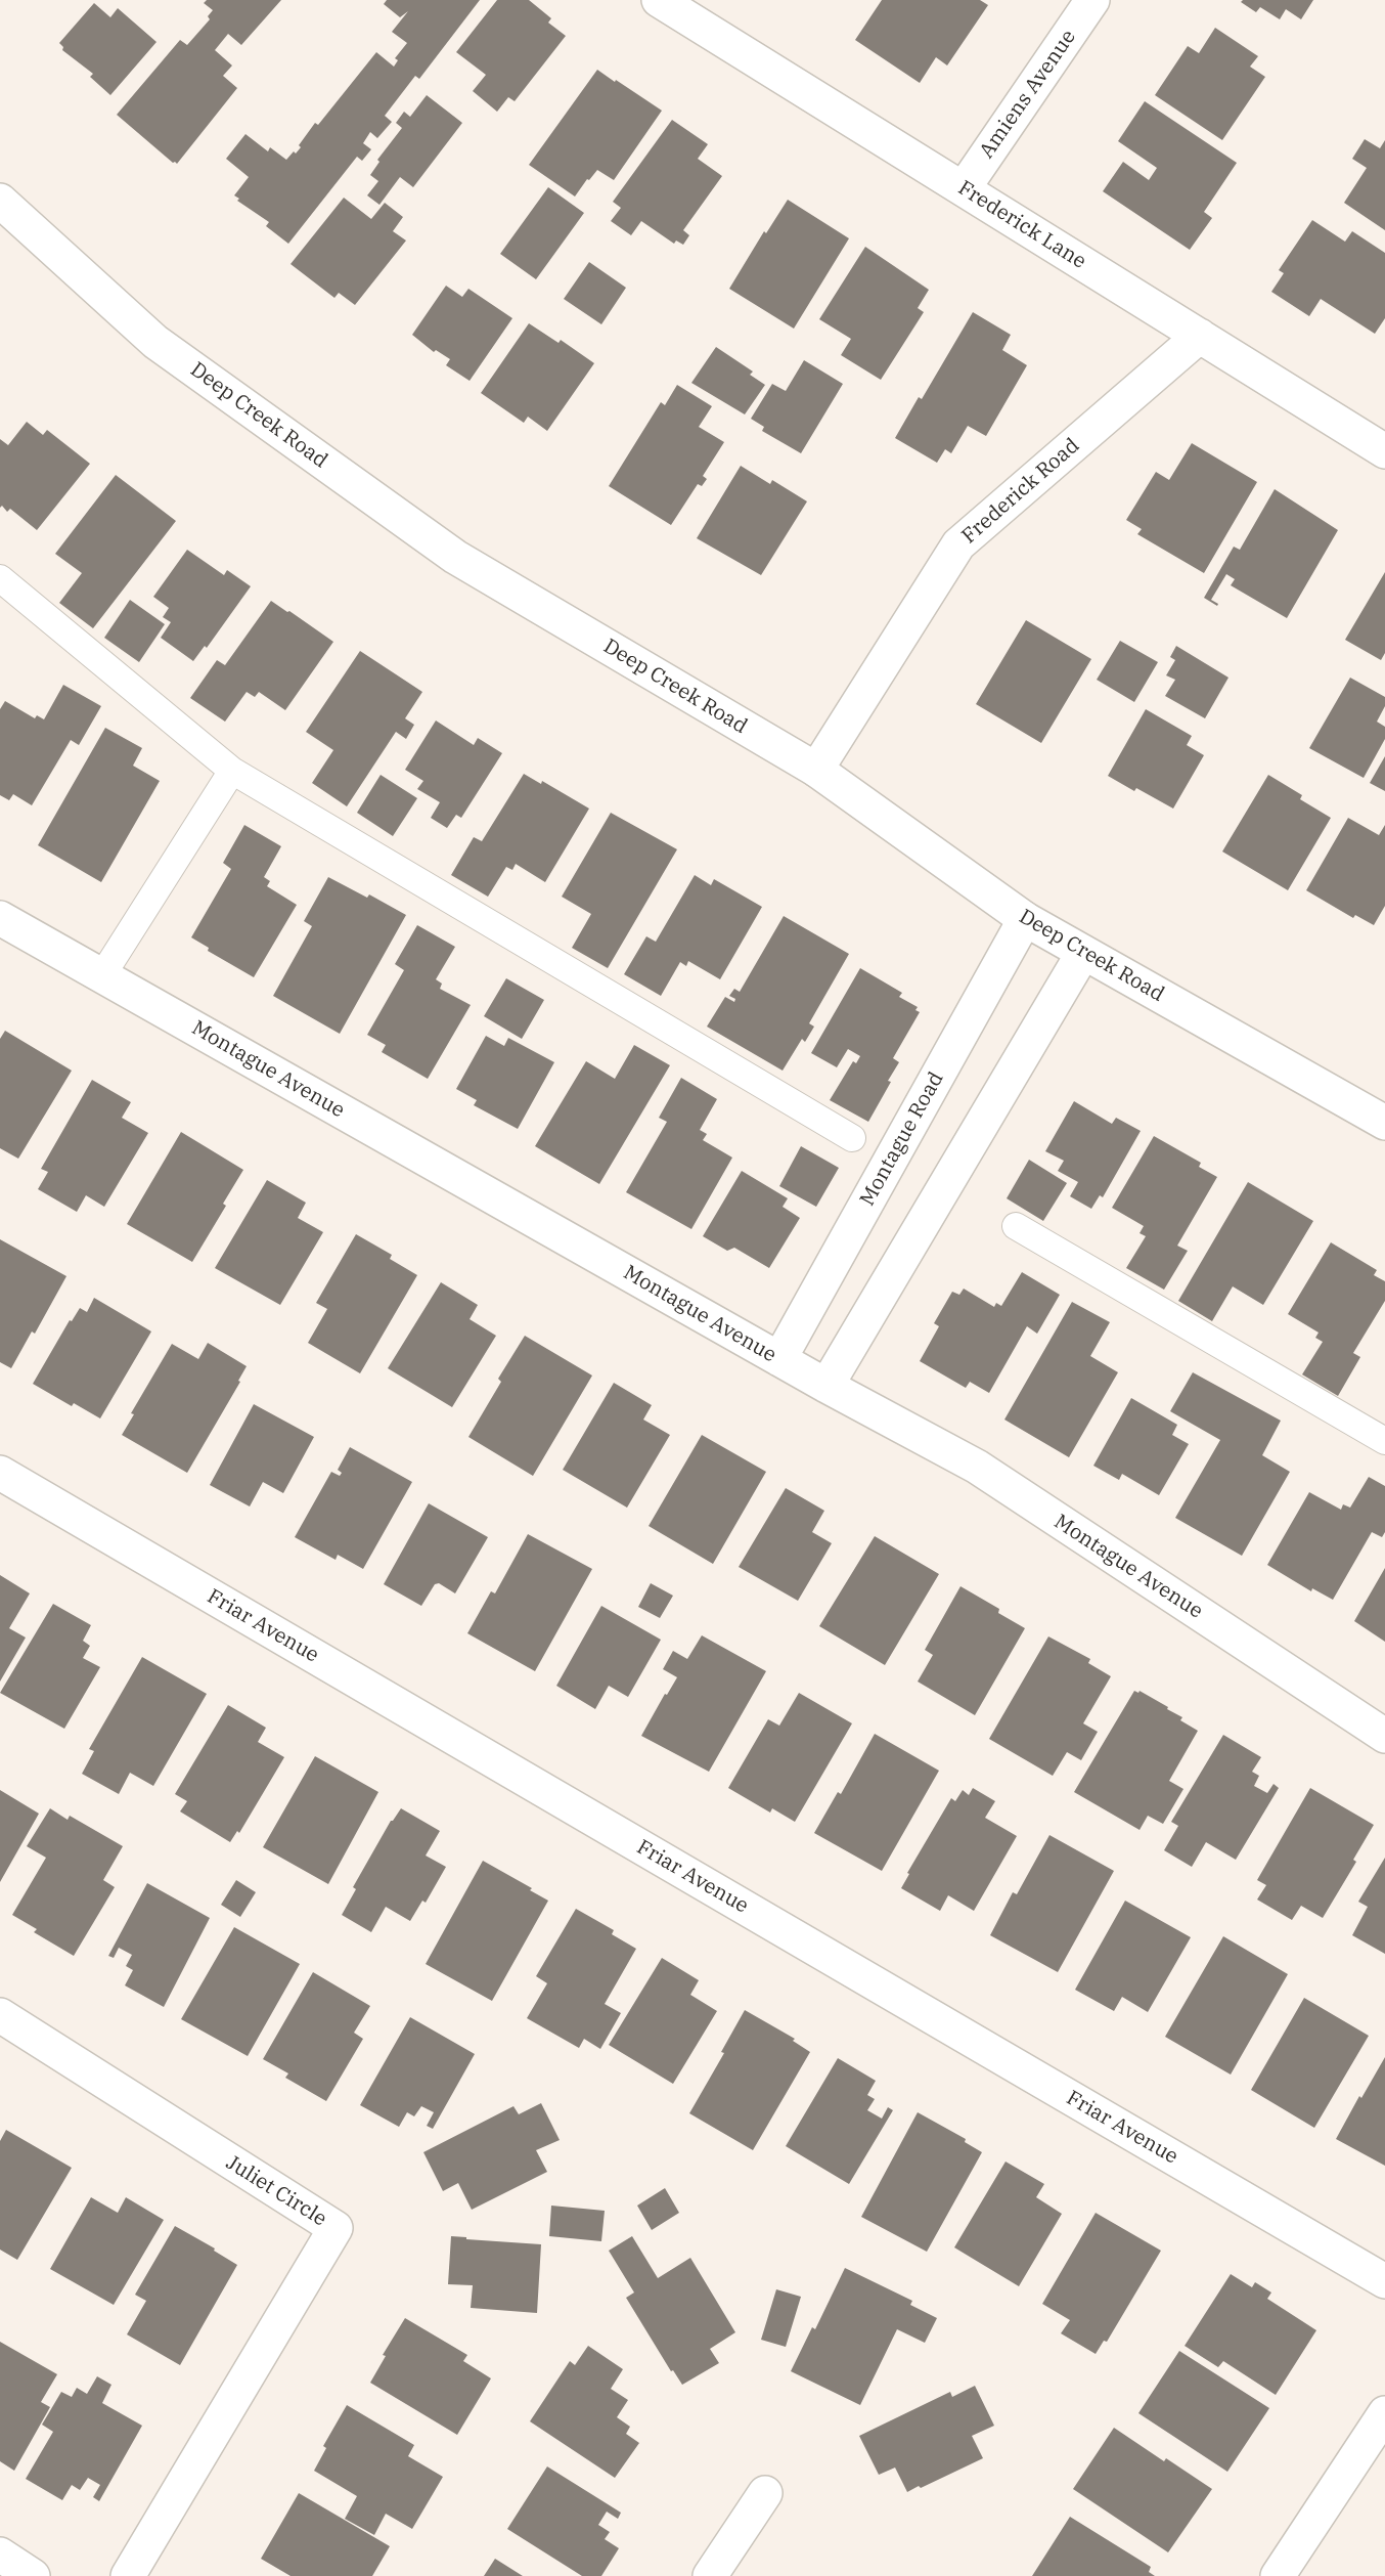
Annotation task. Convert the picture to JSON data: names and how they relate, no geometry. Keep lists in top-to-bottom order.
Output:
{
  "streets": {
    "street": [
      "Amiens Avenue",
      "Frederick Lane",
      "Deep Creek Road",
      "Frederick Road",
      "Montague Avenue",
      "Montague Road",
      "Friar Avenue",
      "Juliet Circle"
    ]
  },
  "crossings": [
    ["Amiens Avenue", "Frederick Lane"],
    ["Frederick Lane", "Frederick Road"],
    ["Deep Creek Road", "Frederick Road"],
    ["Deep Creek Road", "Montague Road"],
    ["Montague Avenue", "Montague Road"]
  ]
}
